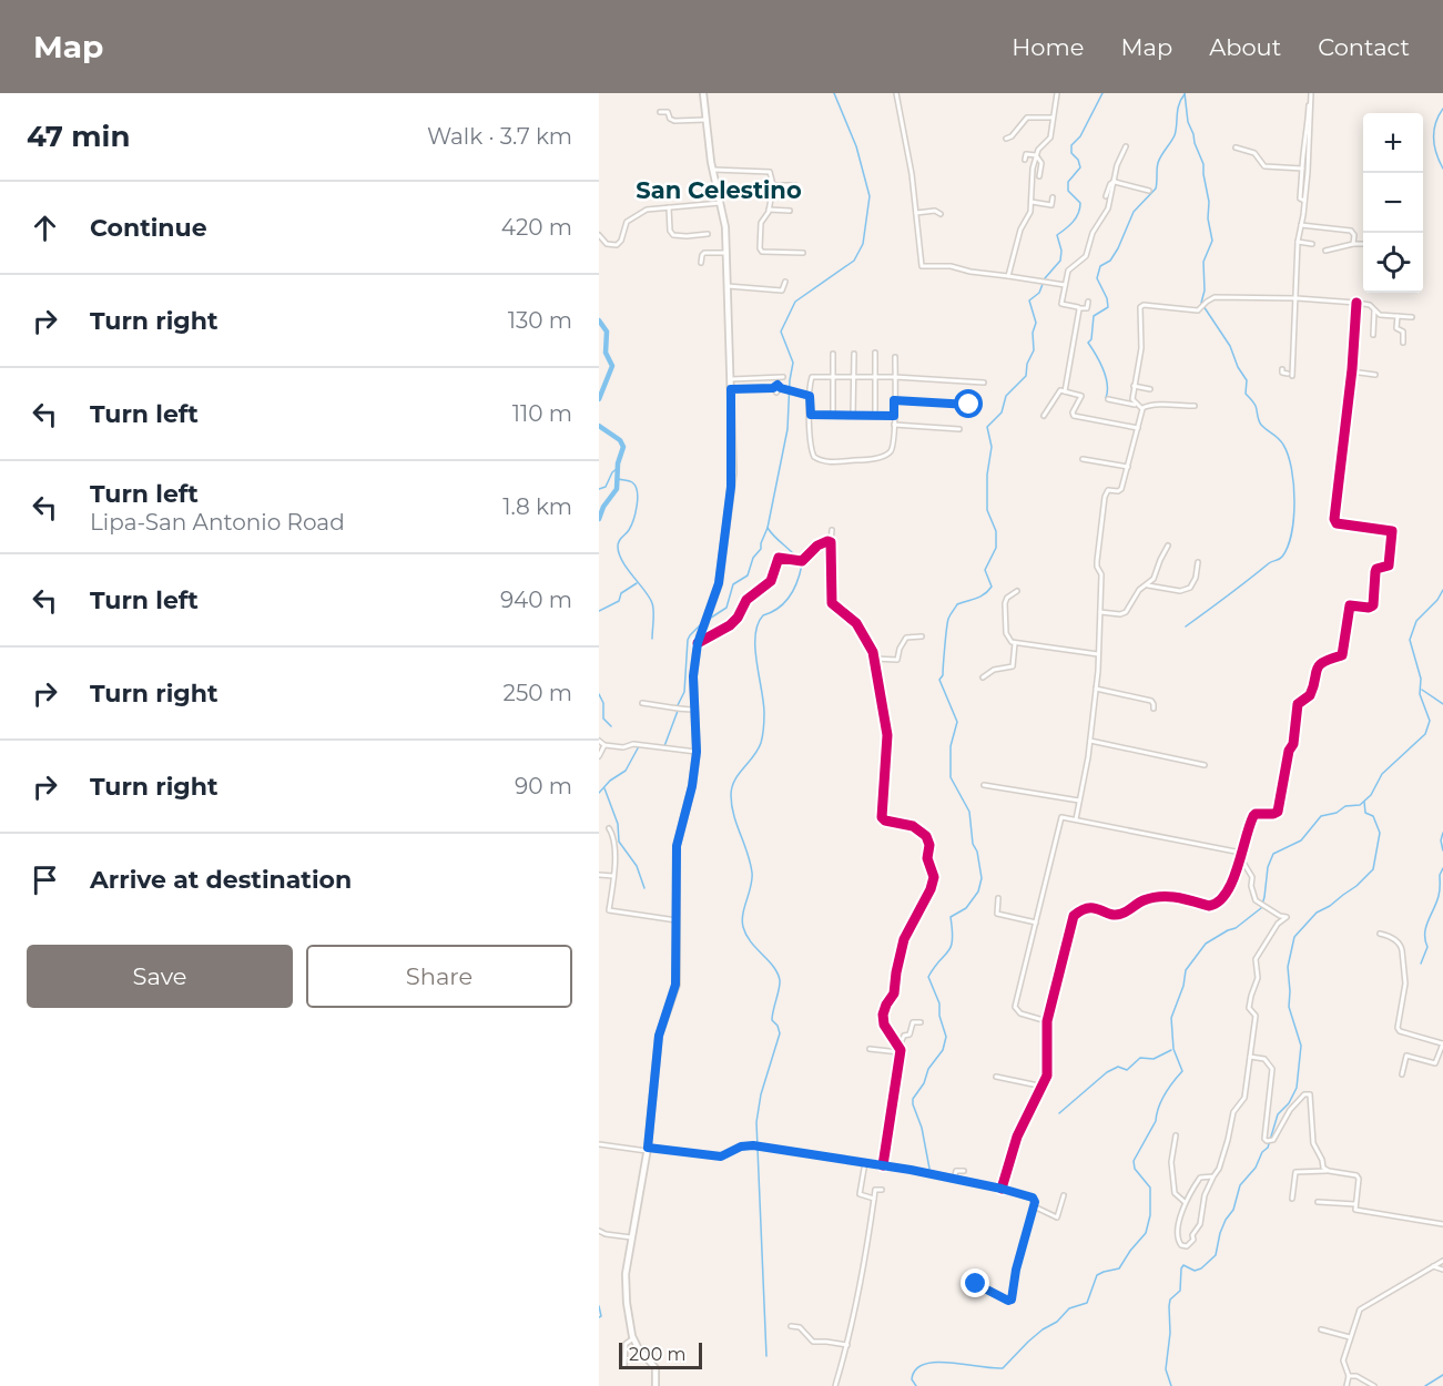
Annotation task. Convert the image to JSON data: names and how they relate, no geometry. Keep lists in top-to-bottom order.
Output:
{
  "districts": ["San Celestino"],
  "scale_bar": "200 m",
  "page": {
    "header": "Map",
    "nav": [
      "Home",
      "Map",
      "About",
      "Contact"
    ],
    "heading": ["47 min", "Walk · 3.7 km"],
    "map_buttons": ["+", "−"],
    "list": [
      ["Continue", "420 m"],
      ["Turn right", "130 m"],
      ["Turn left", "110 m"],
      ["Turn left", "Lipa-San Antonio Road", "1.8 km"],
      ["Turn left", "940 m"],
      ["Turn right", "250 m"],
      ["Turn right", "90 m"],
      "Arrive at destination"
    ],
    "buttons": ["Save", "Share"],
    "scale": "200 m"
  }
}
